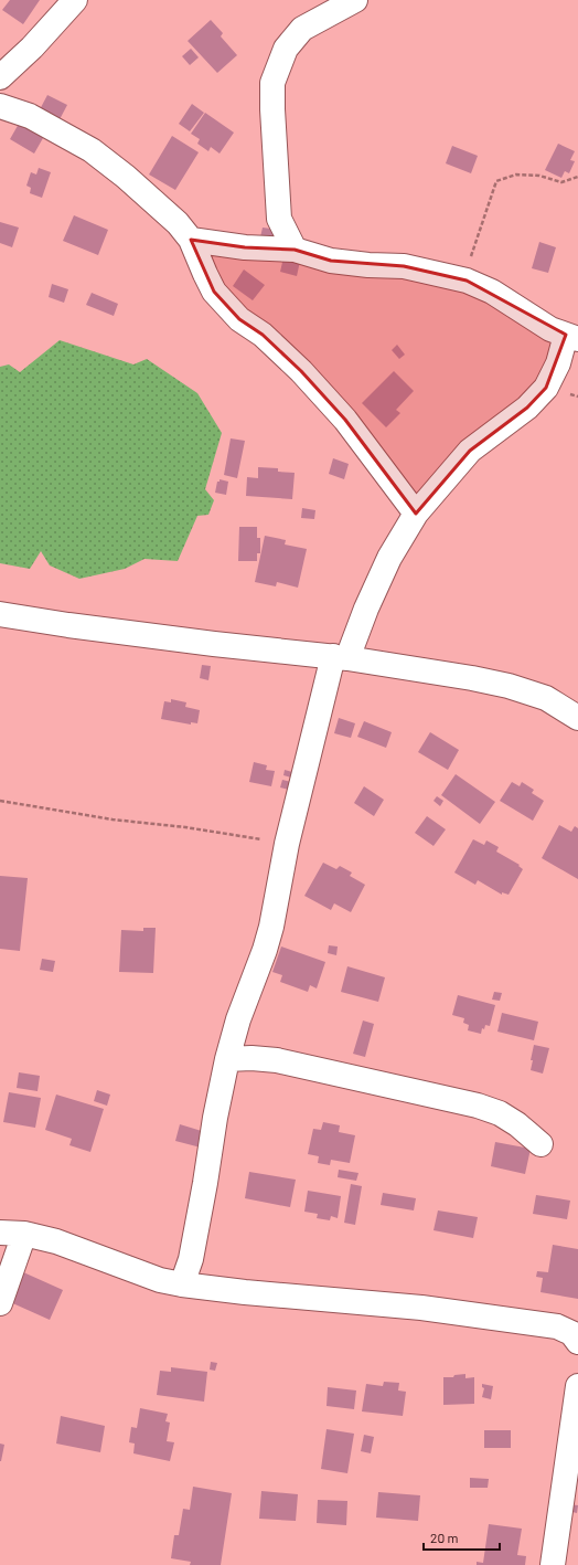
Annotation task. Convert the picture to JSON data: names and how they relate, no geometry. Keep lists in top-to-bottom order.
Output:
{
  "scale_bar": "20 m"
}
